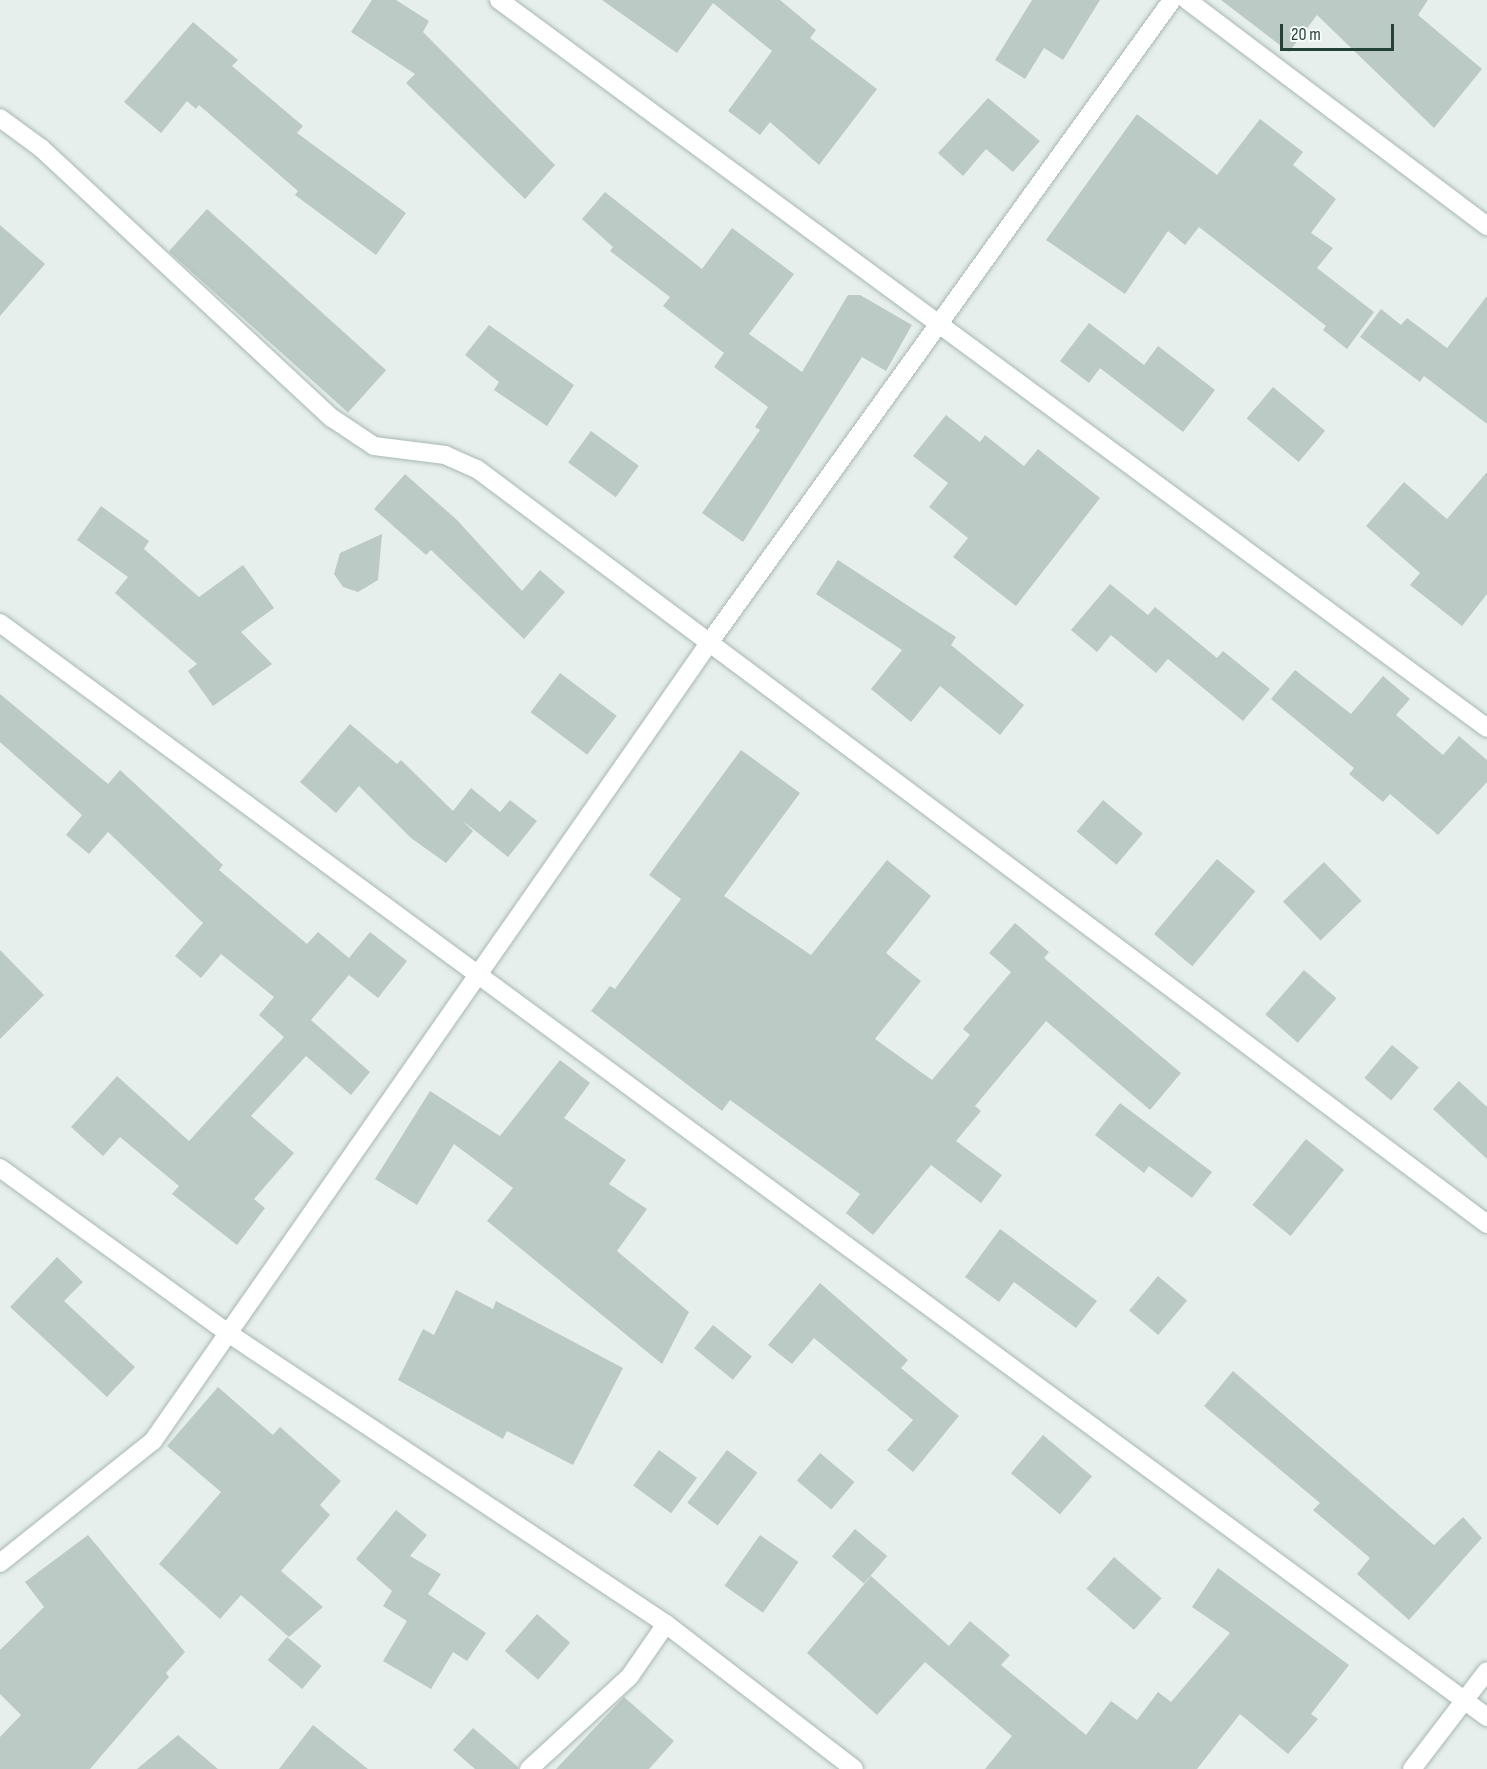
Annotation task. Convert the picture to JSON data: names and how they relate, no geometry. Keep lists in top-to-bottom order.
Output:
{
  "scale_bar": "20 m"
}
